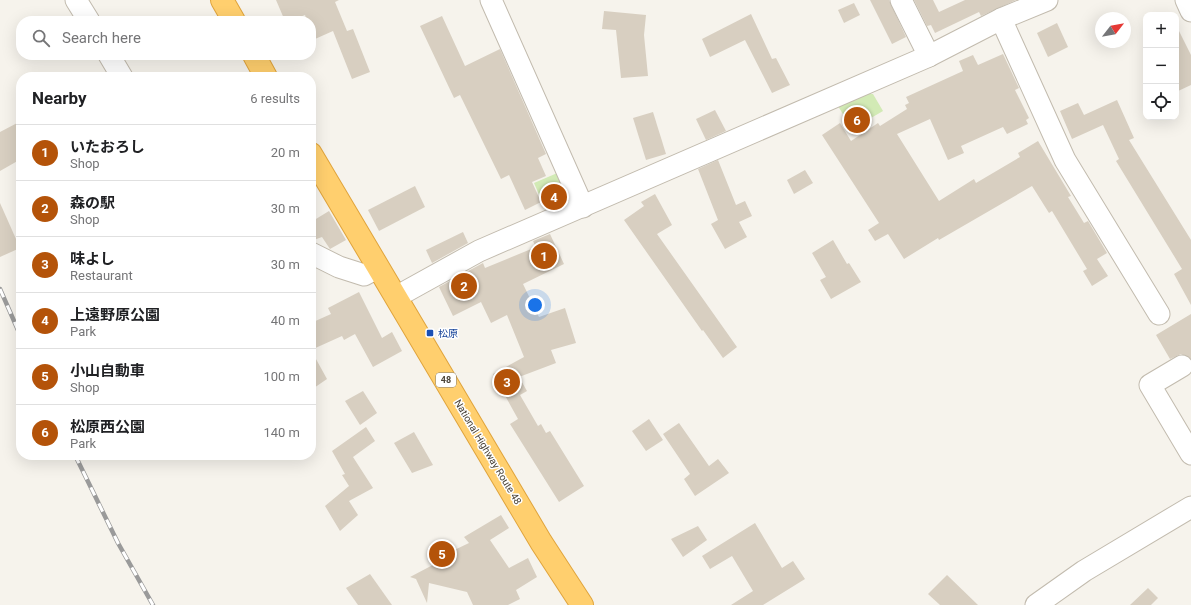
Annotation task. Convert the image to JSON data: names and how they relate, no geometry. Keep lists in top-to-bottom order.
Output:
{
  "streets": {
    "highway": ["48", "National Highway Route 48"]
  },
  "places": {
    "transit": ["松原"]
  },
  "north": "top right",
  "page": {
    "map_buttons": ["+", "−"],
    "search": "Search here",
    "heading": ["Nearby", "6 results"],
    "pins": [
      "6",
      "4",
      "1",
      "2",
      "3",
      "5"
    ],
    "list": [
      {
        "mark": "1",
        "name": "いたおろし",
        "note": "Shop",
        "value": "20 m"
      },
      {
        "mark": "2",
        "name": "森の駅",
        "note": "Shop",
        "value": "30 m"
      },
      {
        "mark": "3",
        "name": "味よし",
        "note": "Restaurant",
        "value": "30 m"
      },
      {
        "mark": "4",
        "name": "上遠野原公園",
        "note": "Park",
        "value": "40 m"
      },
      {
        "mark": "5",
        "name": "小山自動車",
        "note": "Shop",
        "value": "100 m"
      },
      {
        "mark": "6",
        "name": "松原西公園",
        "note": "Park",
        "value": "140 m"
      }
    ]
  }
}
